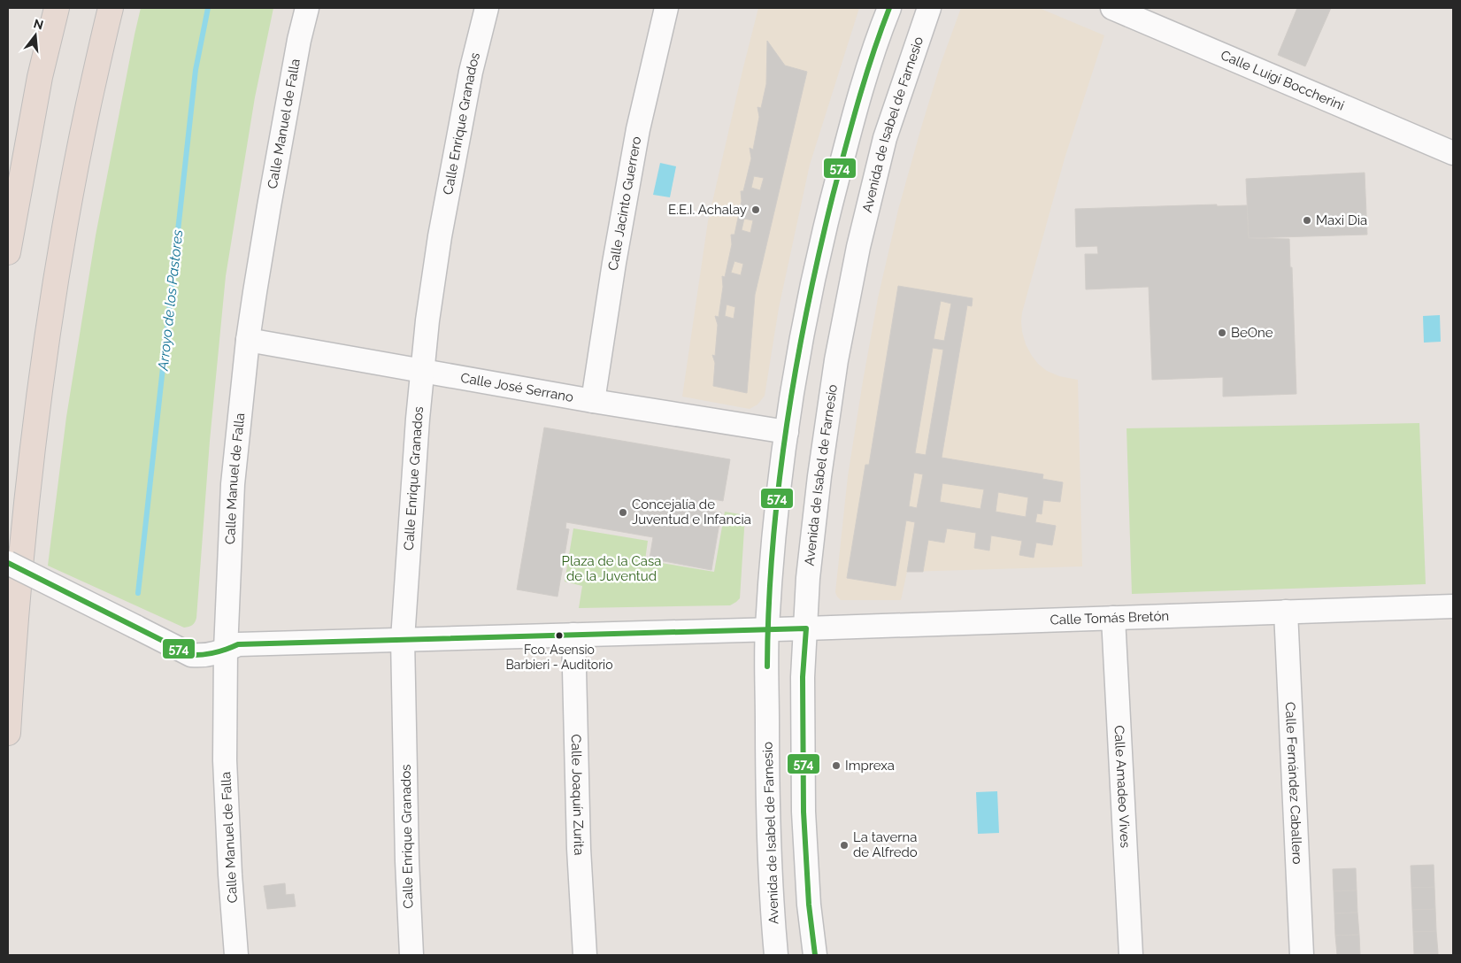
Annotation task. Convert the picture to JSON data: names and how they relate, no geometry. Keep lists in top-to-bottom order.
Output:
{
  "streets": {
    "street": [
      "Calle Luigi Boccherini",
      "Calle Manuel de Falla",
      "Calle Enrique Granados",
      "Avenida de Isabel de Farnesio",
      "Calle Jacinto Guerrero",
      "Calle José Serrano",
      "Calle Tomás Bretón",
      "Calle Fernández Caballero",
      "Calle Amadeo Vives",
      "Calle Joaquín Zurita"
    ]
  },
  "crossings": [
    ["Calle Manuel de Falla", "Calle José Serrano"],
    ["Calle Manuel de Falla", "Calle Tomás Bretón"],
    ["Calle Enrique Granados", "Calle José Serrano"],
    ["Calle Enrique Granados", "Calle Tomás Bretón"],
    ["Avenida de Isabel de Farnesio", "Calle José Serrano"],
    ["Avenida de Isabel de Farnesio", "Calle Tomás Bretón"],
    ["Calle Jacinto Guerrero", "Calle José Serrano"],
    ["Calle Tomás Bretón", "Calle Fernández Caballero"],
    ["Calle Tomás Bretón", "Calle Amadeo Vives"],
    ["Calle Tomás Bretón", "Calle Joaquín Zurita"]
  ],
  "water": ["Arroyo de los Pastores"],
  "parks": ["Plaza de la Casa de la Juventud"],
  "places": [
    "E.E.I. Achalay",
    "Maxi Dia",
    "BeOne",
    "Concejalía de Juventud e Infancia",
    "Fco. Asensio Barbieri - Auditorio",
    "Imprexa",
    "La taverna de Alfredo"
  ],
  "lines": ["transit line 574"],
  "north": "top"
}
